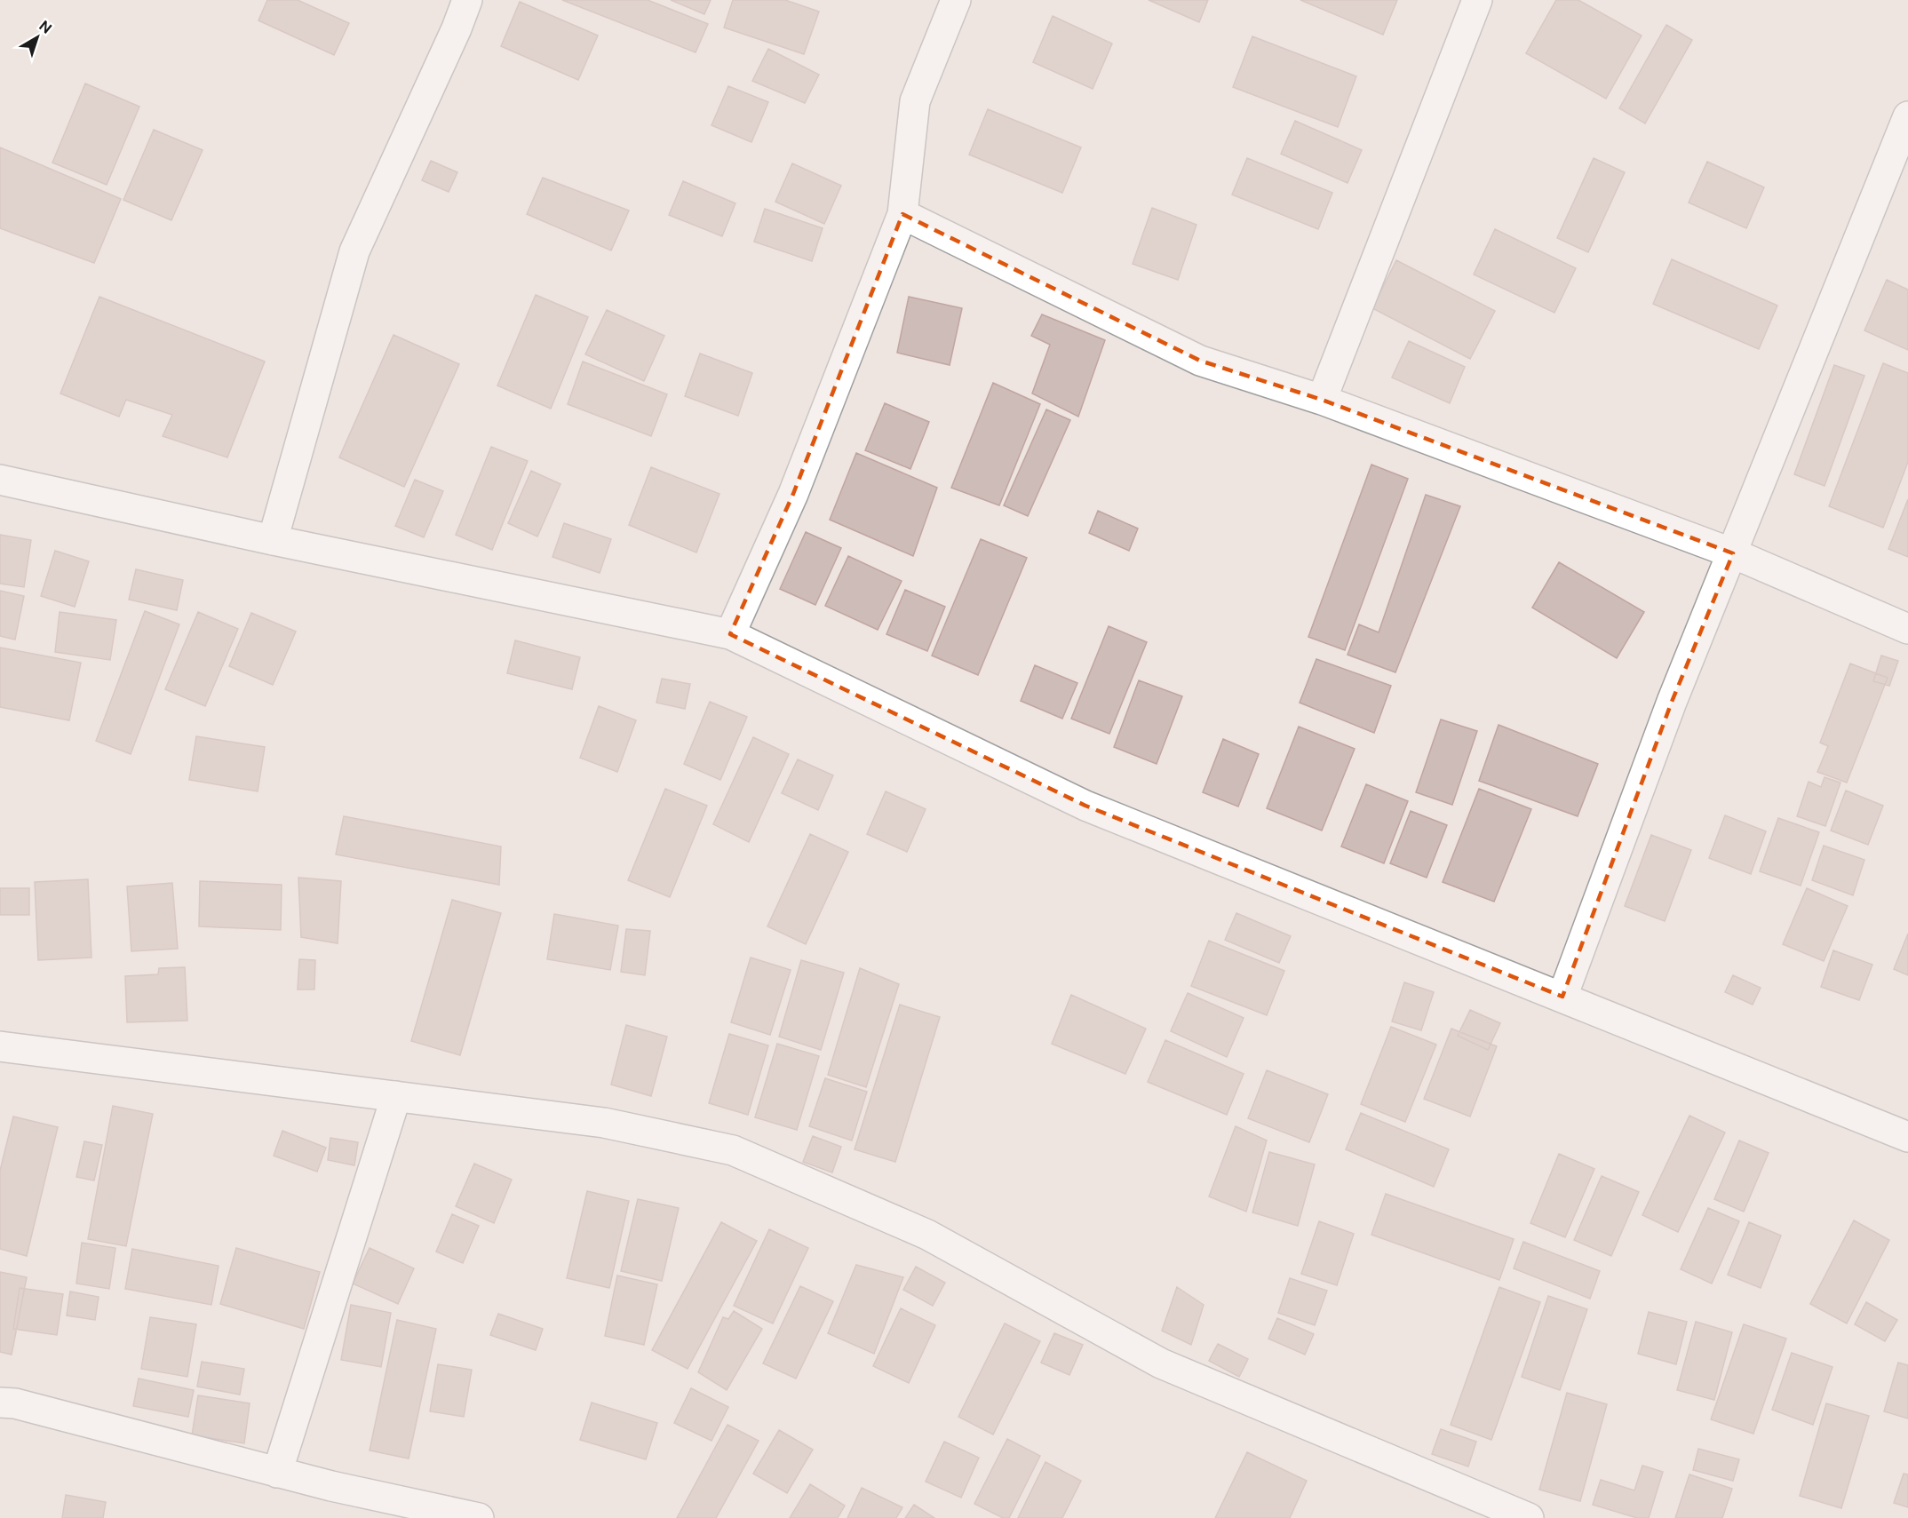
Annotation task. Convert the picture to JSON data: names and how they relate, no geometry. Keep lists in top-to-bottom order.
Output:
{
  "north": "top right"
}
